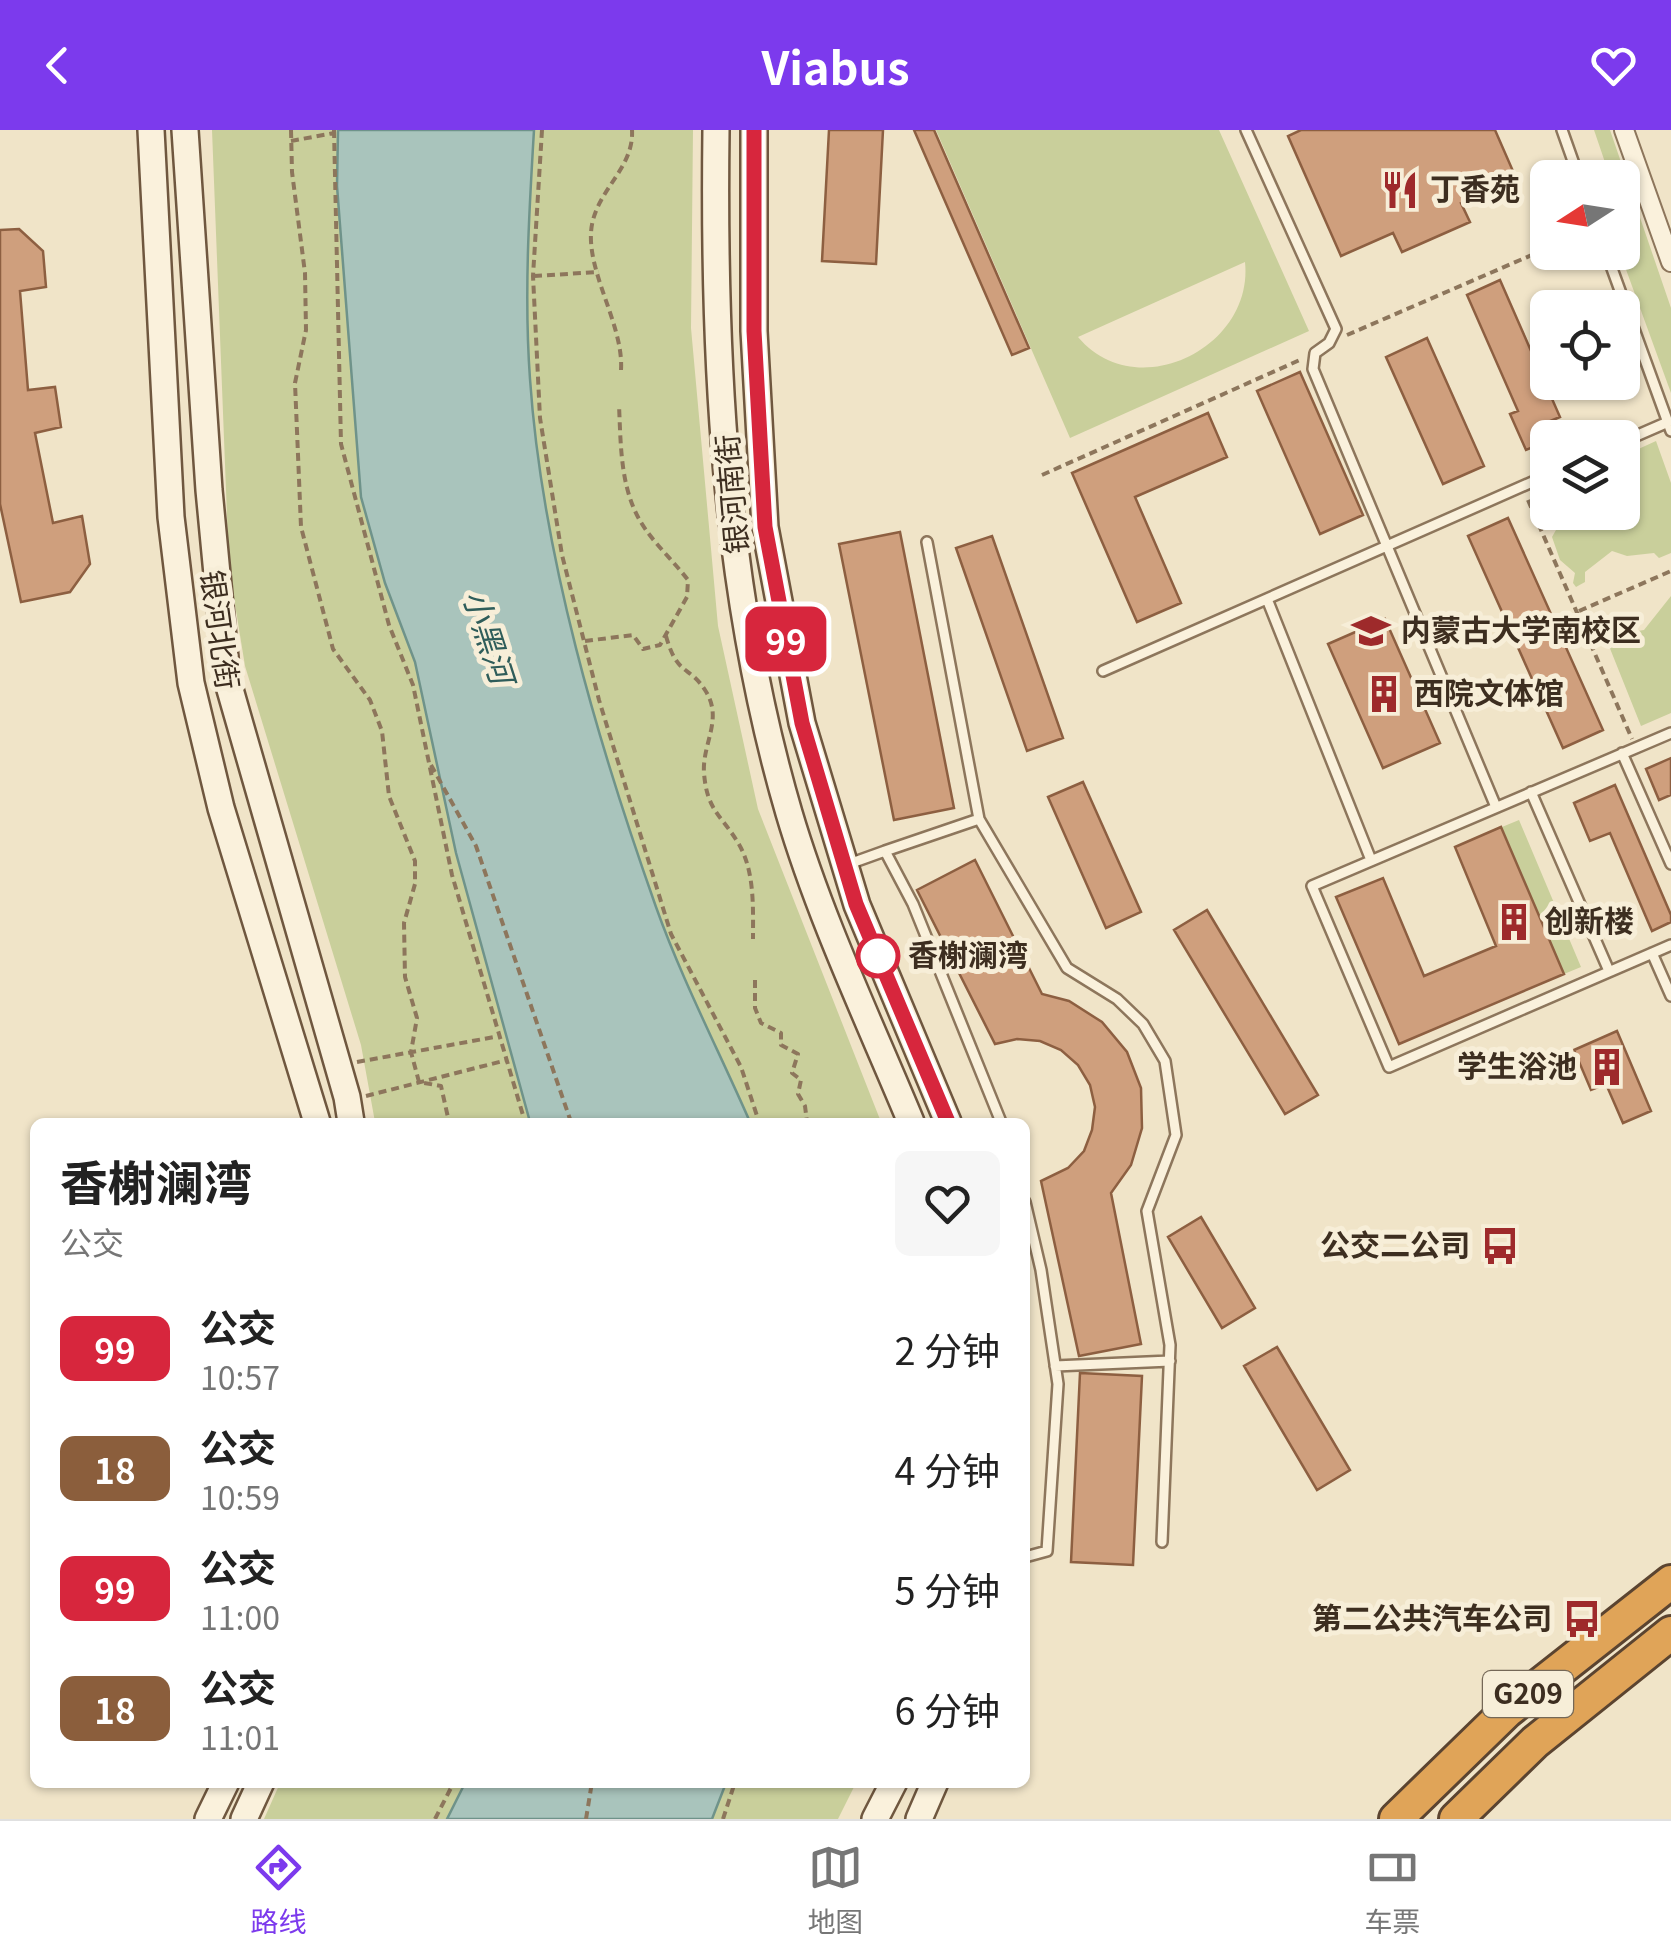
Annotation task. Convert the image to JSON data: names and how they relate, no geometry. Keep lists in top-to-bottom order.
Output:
{
  "streets": {
    "highway": ["G209"],
    "main road": ["银河南街", "银河北街"]
  },
  "water": ["小黑河"],
  "places": {
    "restaurant": ["丁香苑"],
    "school or university": ["内蒙古大学南校区"],
    "building": ["西院文体馆", "创新楼", "学生浴池"],
    "other": ["香榭澜湾"],
    "bus stop": ["公交二公司", "第二公共汽车公司"]
  },
  "lines": ["bus line 99"],
  "north": "left",
  "page": {
    "header": "Viabus",
    "on_map": "99",
    "heading": ["香榭澜湾", "公交"],
    "list": [
      {
        "mark": "99",
        "name": "公交",
        "note": "10:57",
        "value": "2 分钟"
      },
      {
        "mark": "18",
        "name": "公交",
        "note": "10:59",
        "value": "4 分钟"
      },
      {
        "mark": "99",
        "name": "公交",
        "note": "11:00",
        "value": "5 分钟"
      },
      {
        "mark": "18",
        "name": "公交",
        "note": "11:01",
        "value": "6 分钟"
      }
    ],
    "tabs": ["路线", "地图", "车票"]
  }
}
